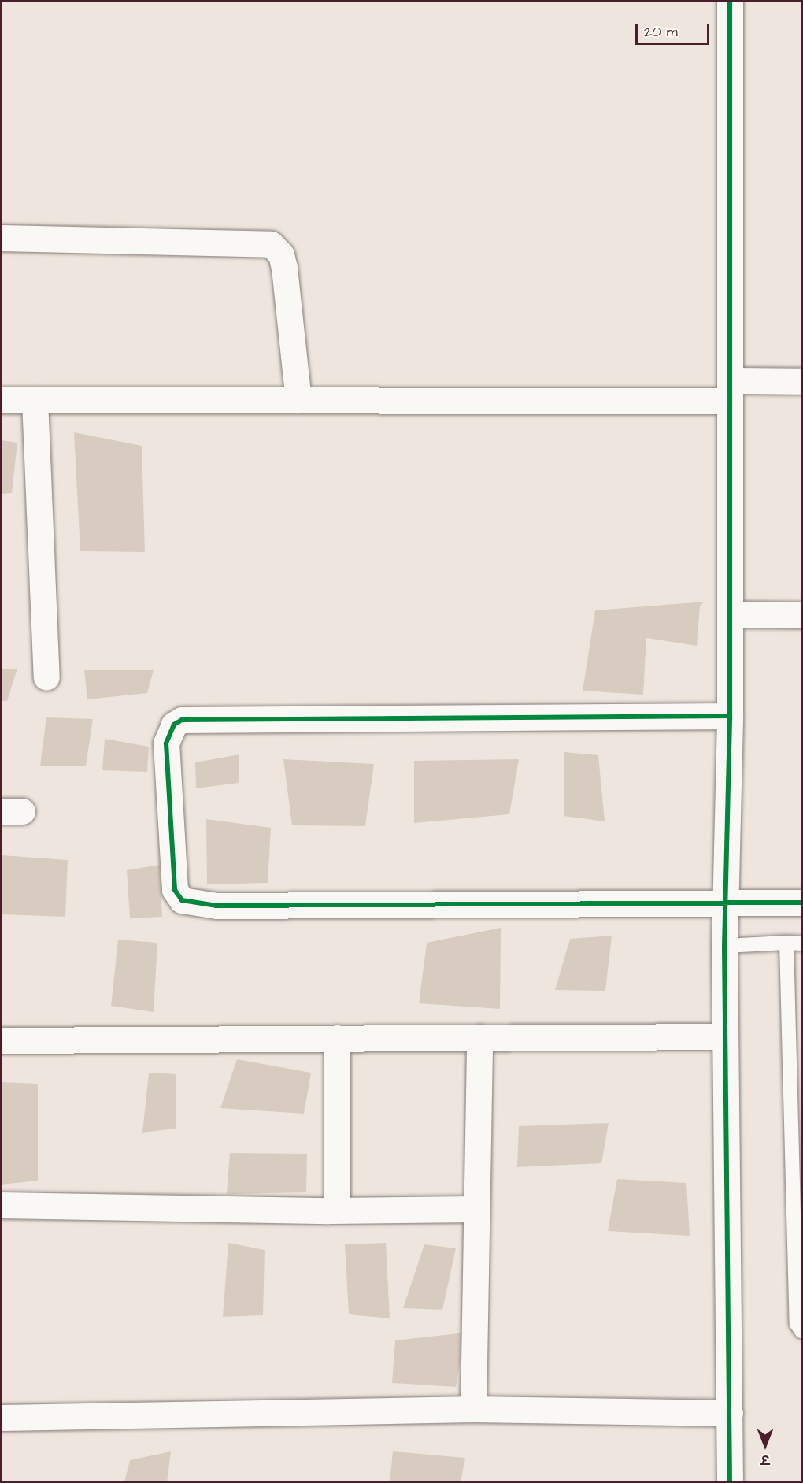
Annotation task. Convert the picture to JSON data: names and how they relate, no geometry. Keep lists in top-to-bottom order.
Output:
{
  "scale_bar": "20 m",
  "north": "bottom"
}
